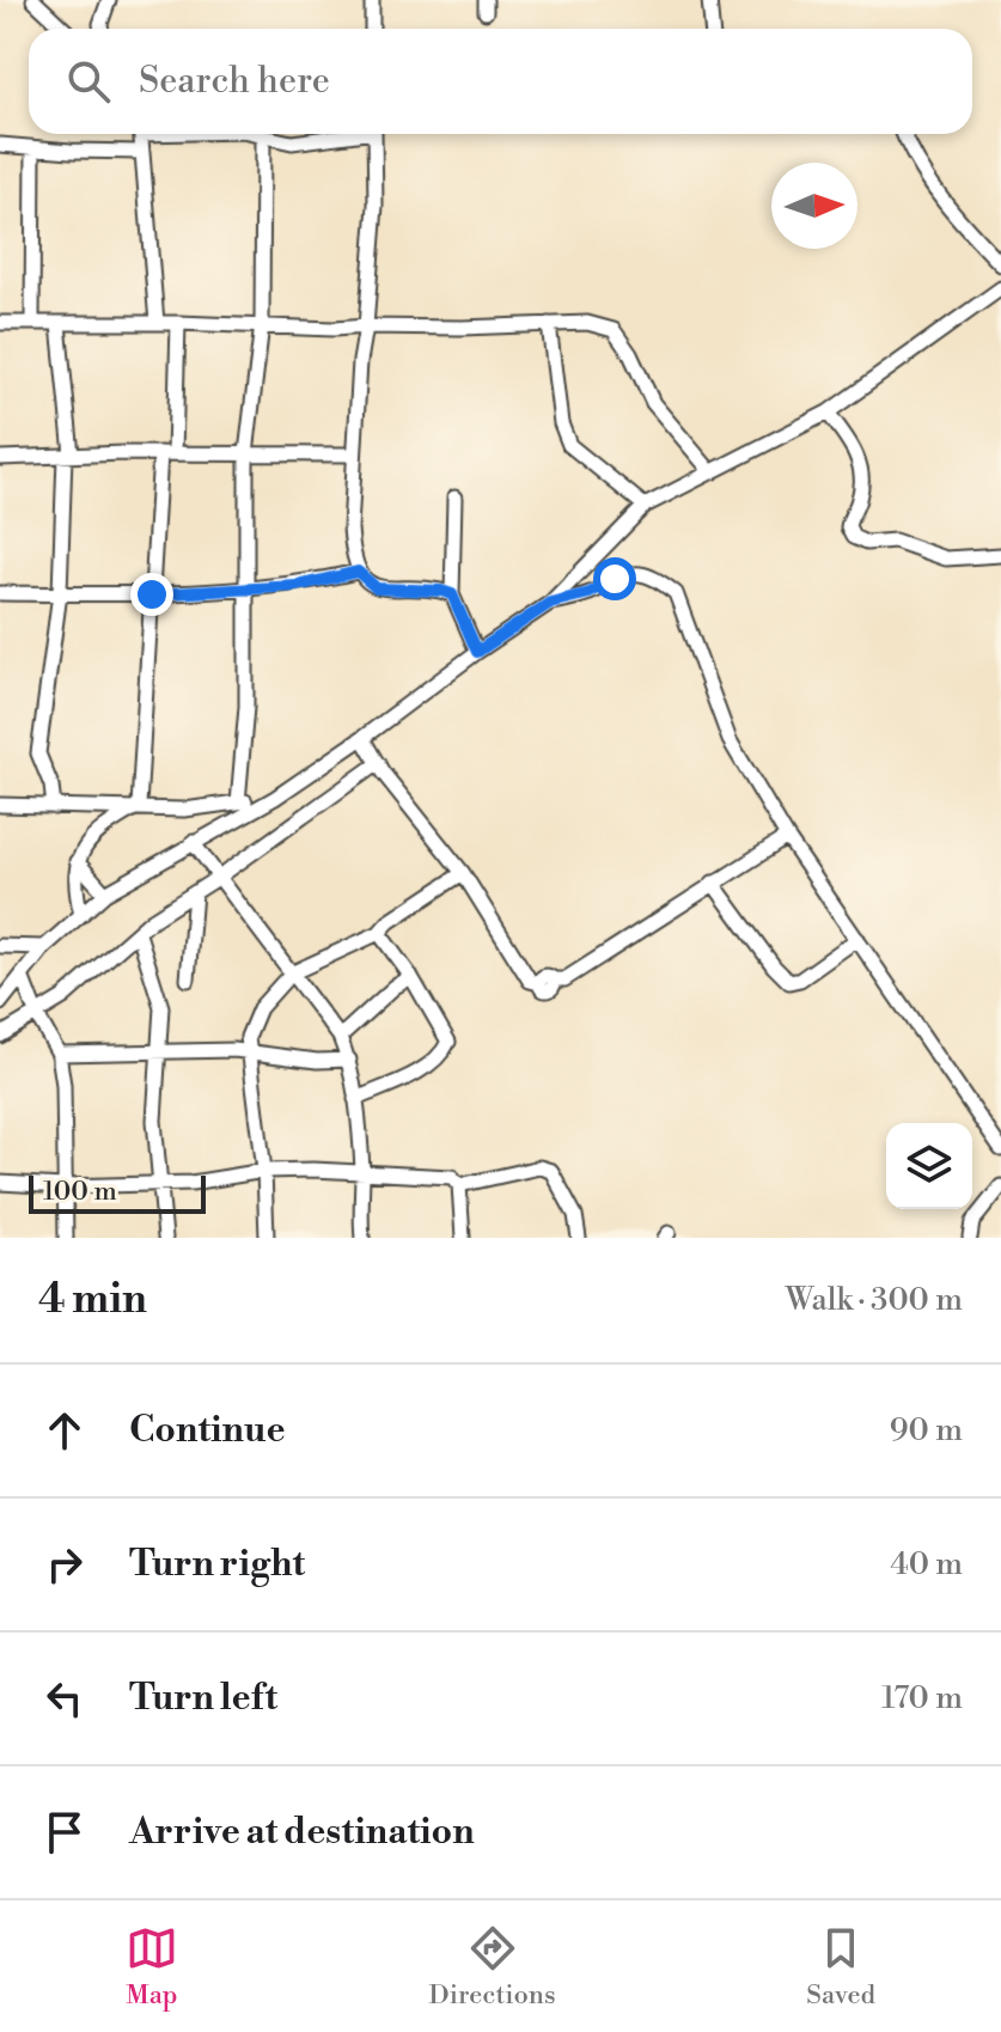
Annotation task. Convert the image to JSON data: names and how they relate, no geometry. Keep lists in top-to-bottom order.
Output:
{
  "scale_bar": "100 m",
  "north": "right",
  "page": {
    "search": "Search here",
    "scale": "100 m",
    "heading": ["4 min", "Walk · 300 m"],
    "list": [
      ["Continue", "90 m"],
      ["Turn right", "40 m"],
      ["Turn left", "170 m"],
      "Arrive at destination"
    ],
    "nav": ["Map", "Directions", "Saved"]
  }
}
